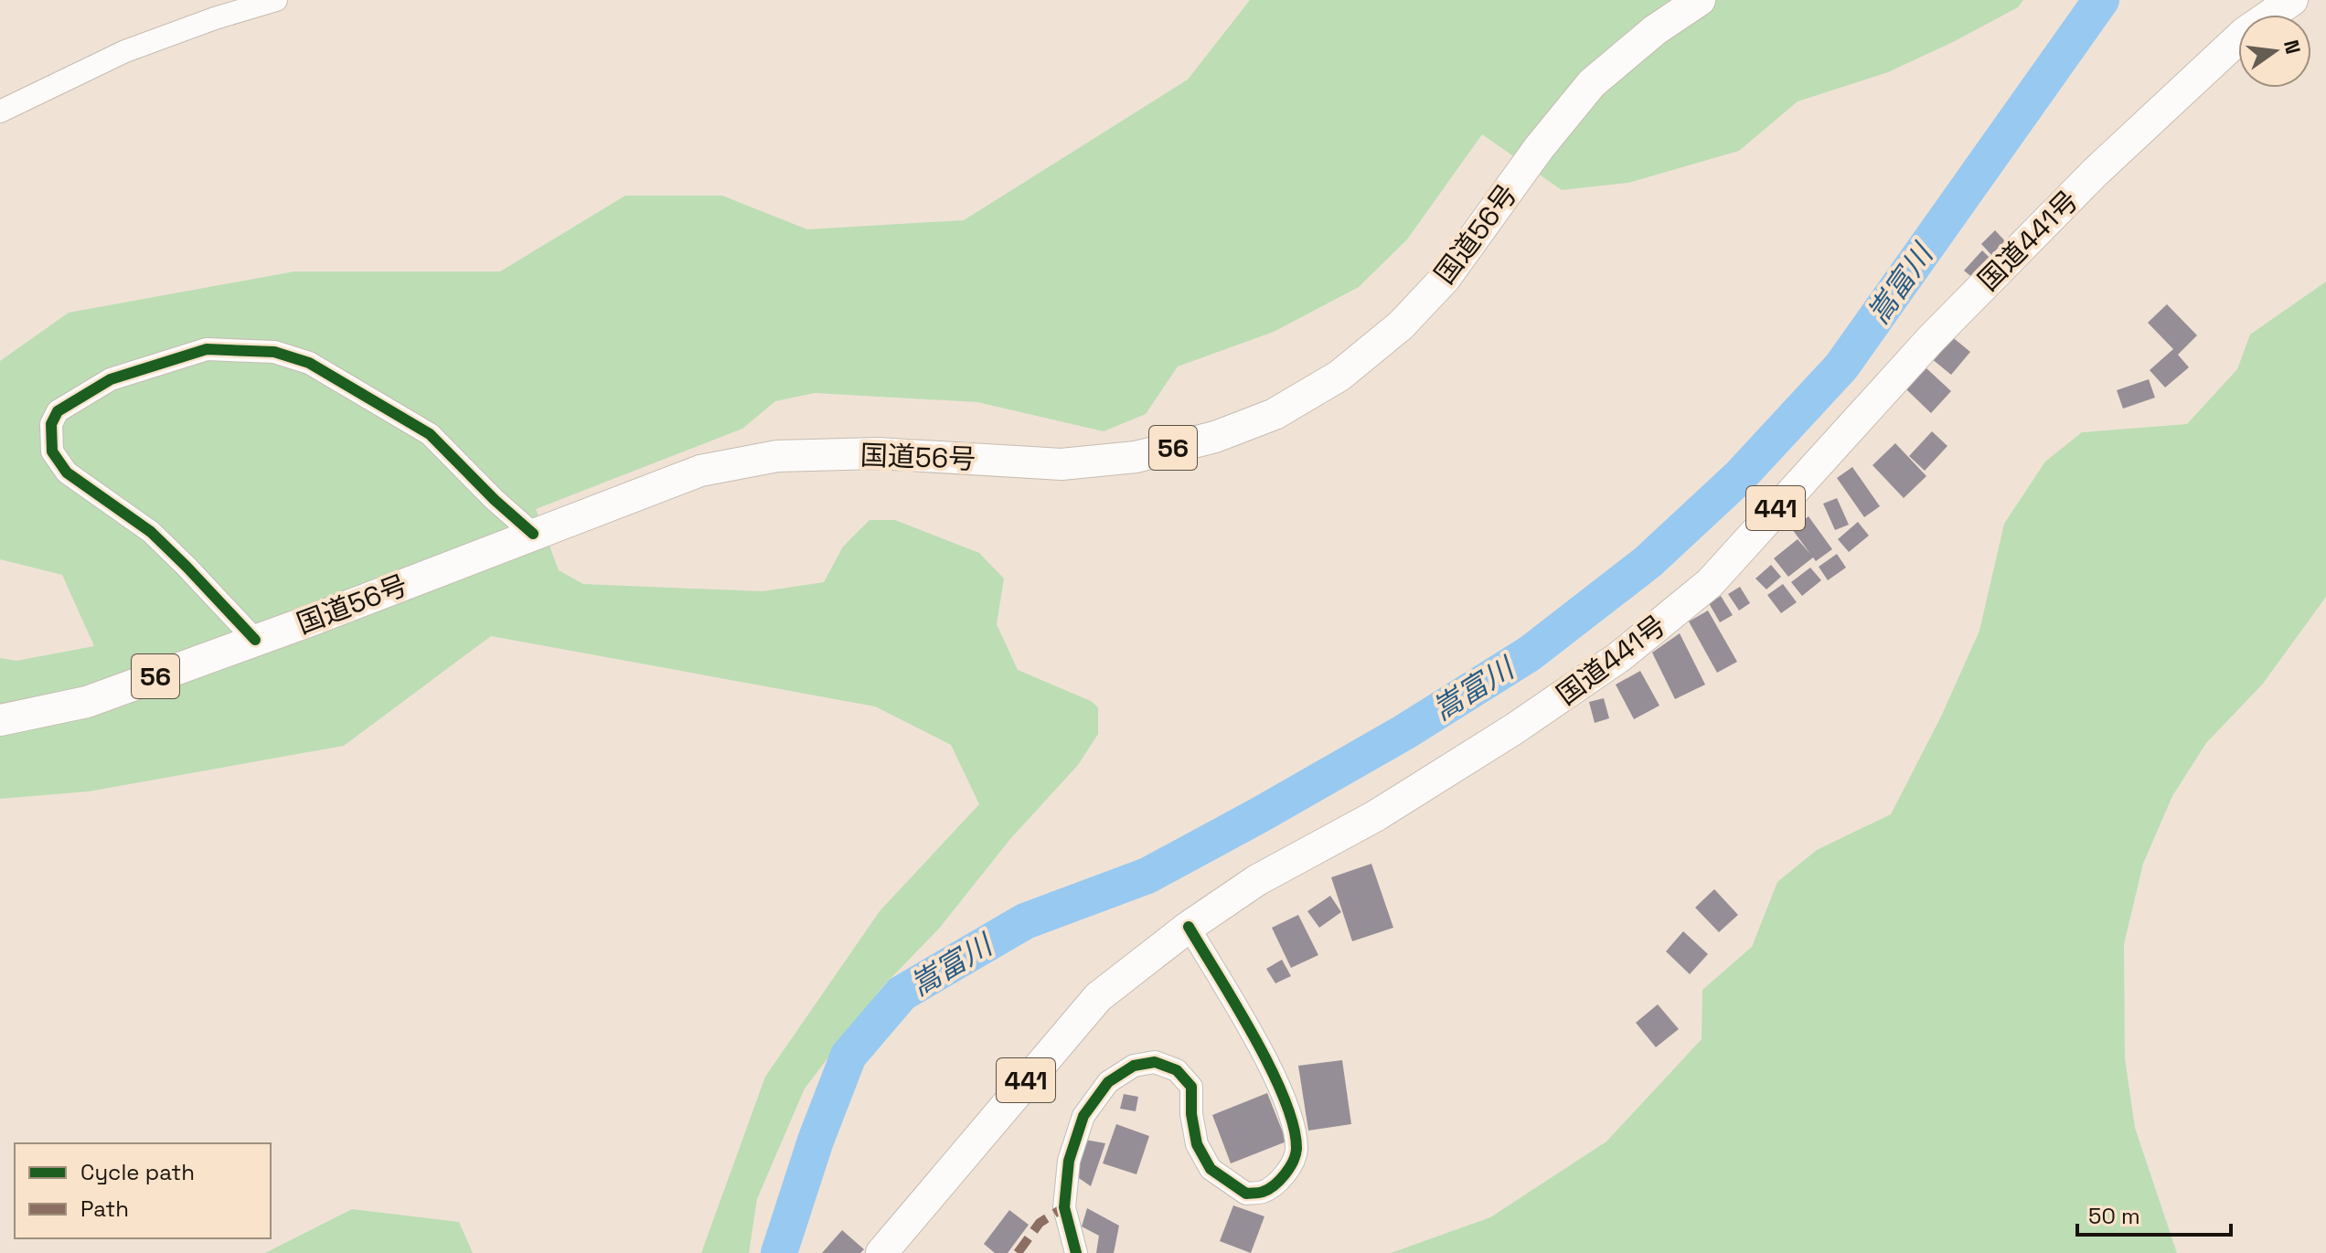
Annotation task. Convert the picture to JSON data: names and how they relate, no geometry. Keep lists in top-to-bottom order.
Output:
{
  "streets": {
    "highway": [
      "国道56号",
      "国道441号",
      "56",
      "441"
    ]
  },
  "water": ["嵩富川"],
  "legend": ["Cycle path", "Path"],
  "scale_bar": "50 m",
  "north": "right"
}
